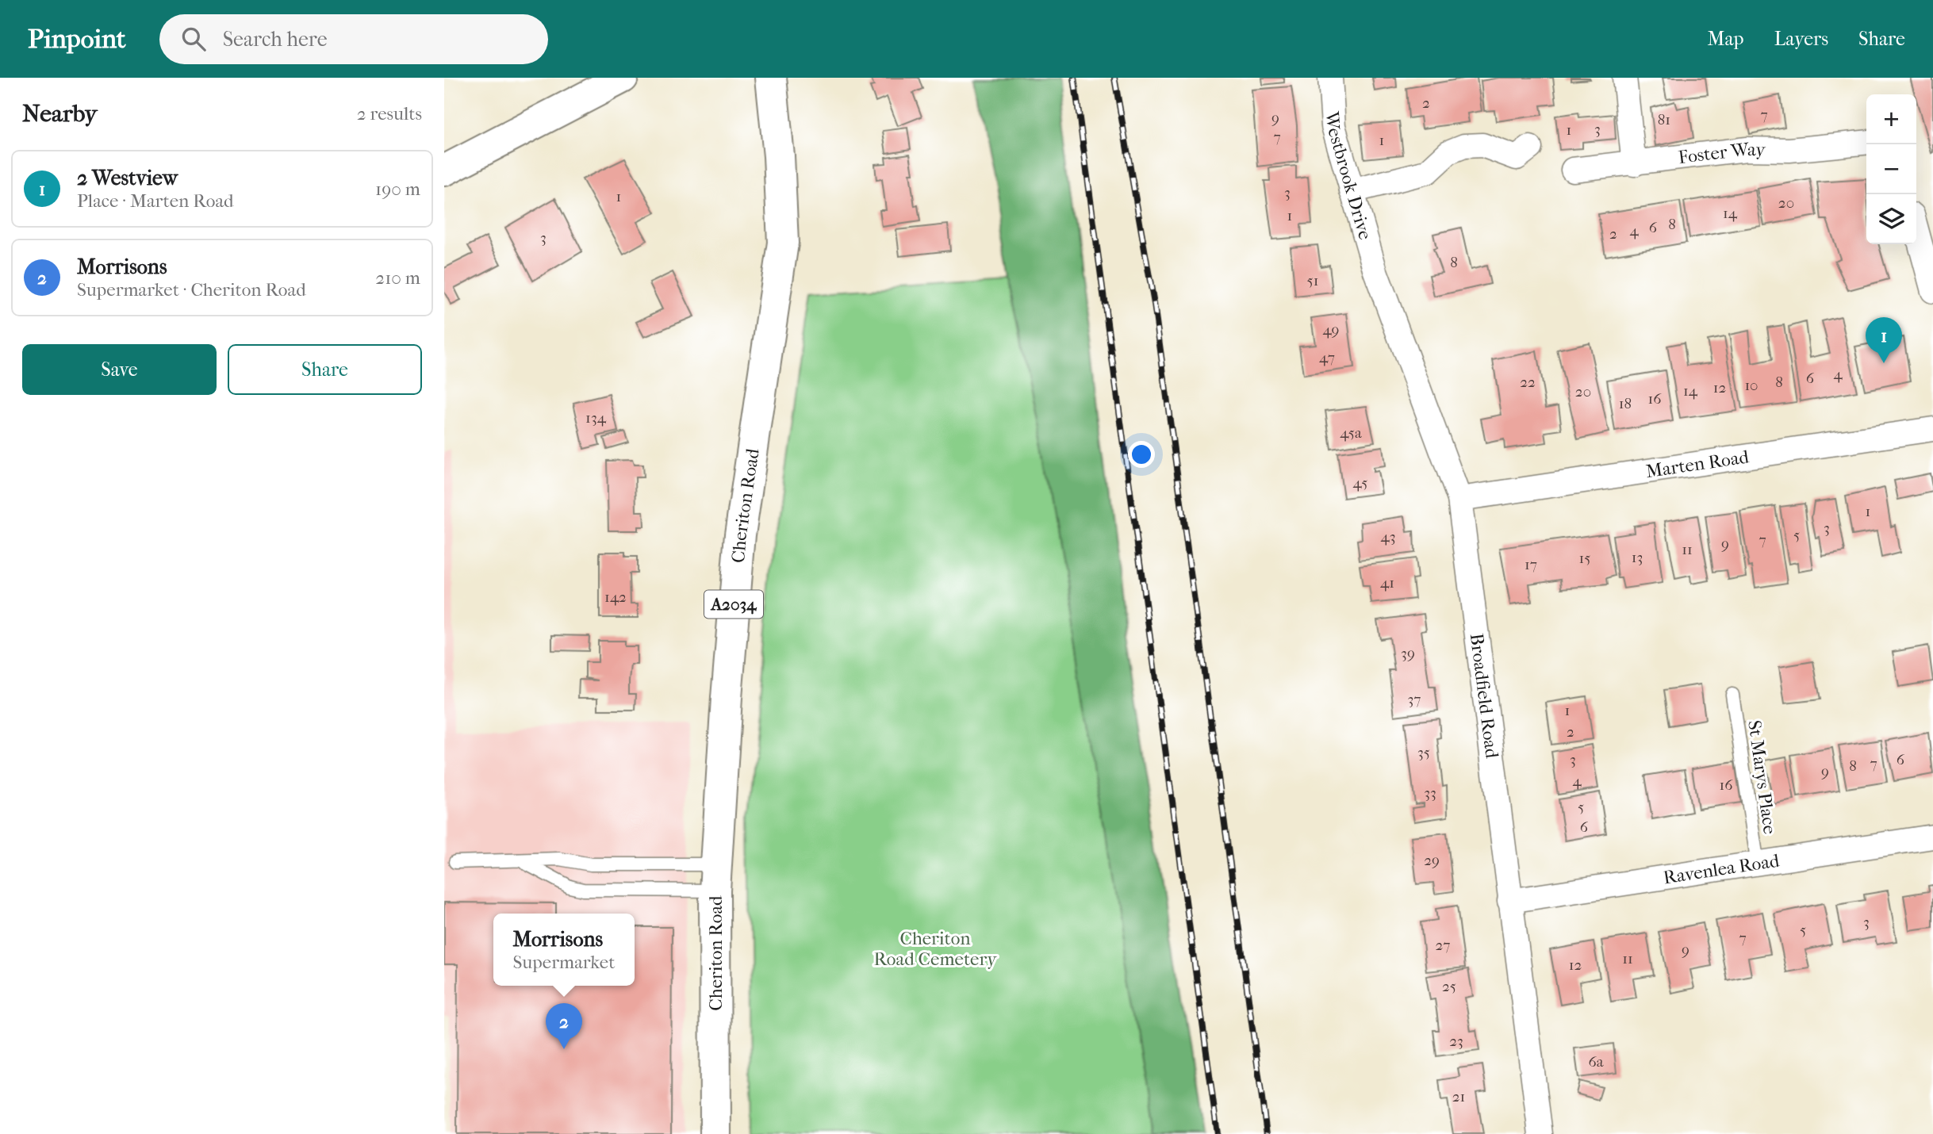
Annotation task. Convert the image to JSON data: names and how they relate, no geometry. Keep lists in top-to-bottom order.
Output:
{
  "streets": {
    "main road": ["Cheriton Road", "A2034"],
    "street": [
      "Foster Way",
      "Westbrook Drive",
      "Marten Road",
      "Broadfield Road",
      "Ravenlea Road"
    ],
    "lane": ["St Marys Place"]
  },
  "crossings": [
    ["Westbrook Drive", "Broadfield Road"],
    ["Marten Road", "Broadfield Road"],
    ["Broadfield Road", "Ravenlea Road"],
    ["St Marys Place", "Ravenlea Road"]
  ],
  "parks": ["Cheriton Road Cemetery"],
  "house_numbers": [
    "2",
    "7",
    "9",
    "81",
    "3",
    "1",
    "7",
    "1",
    "3",
    "1",
    "20",
    "14",
    "1",
    "8",
    "6",
    "4",
    "2",
    "3",
    "8",
    "51",
    "49",
    "47",
    "4",
    "6",
    "22",
    "8",
    "10",
    "12",
    "14",
    "20",
    "16",
    "18",
    "134",
    "45a",
    "45",
    "1",
    "3",
    "5",
    "43",
    "7",
    "9",
    "11",
    "13",
    "15",
    "17",
    "41",
    "142",
    "39",
    "37",
    "1",
    "2",
    "35",
    "3",
    "6",
    "7",
    "8",
    "9",
    "4",
    "16",
    "33",
    "5",
    "6",
    "29",
    "3",
    "5",
    "7",
    "27",
    "9",
    "11",
    "12",
    "25",
    "23",
    "6a",
    "21"
  ],
  "page": {
    "header": "Pinpoint",
    "search": "Search here",
    "nav": ["Map", "Layers", "Share"],
    "heading": ["Nearby", "2 results"],
    "map_buttons": ["+", "−"],
    "list": [
      {
        "mark": "1",
        "name": "2 Westview",
        "note": "Place · Marten Road",
        "value": "190 m"
      },
      {
        "mark": "2",
        "name": "Morrisons",
        "note": "Supermarket · Cheriton Road",
        "value": "210 m"
      }
    ],
    "pins": ["1", "2"],
    "buttons": ["Save", "Share"],
    "popup": ["Morrisons", "Supermarket"]
  }
}
